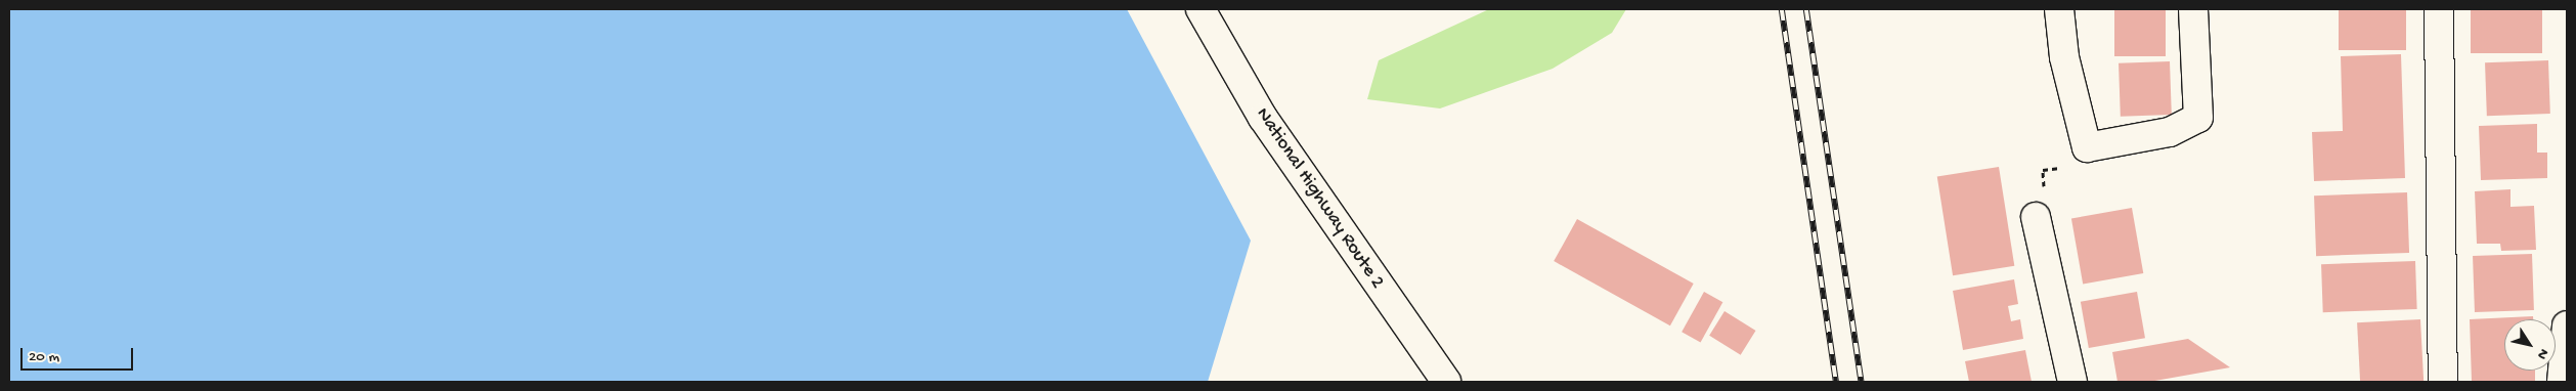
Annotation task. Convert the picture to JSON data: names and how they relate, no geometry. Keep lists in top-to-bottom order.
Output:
{
  "streets": {
    "main road": ["National Highway Route 2"]
  },
  "scale_bar": "20 m",
  "north": "bottom right"
}
